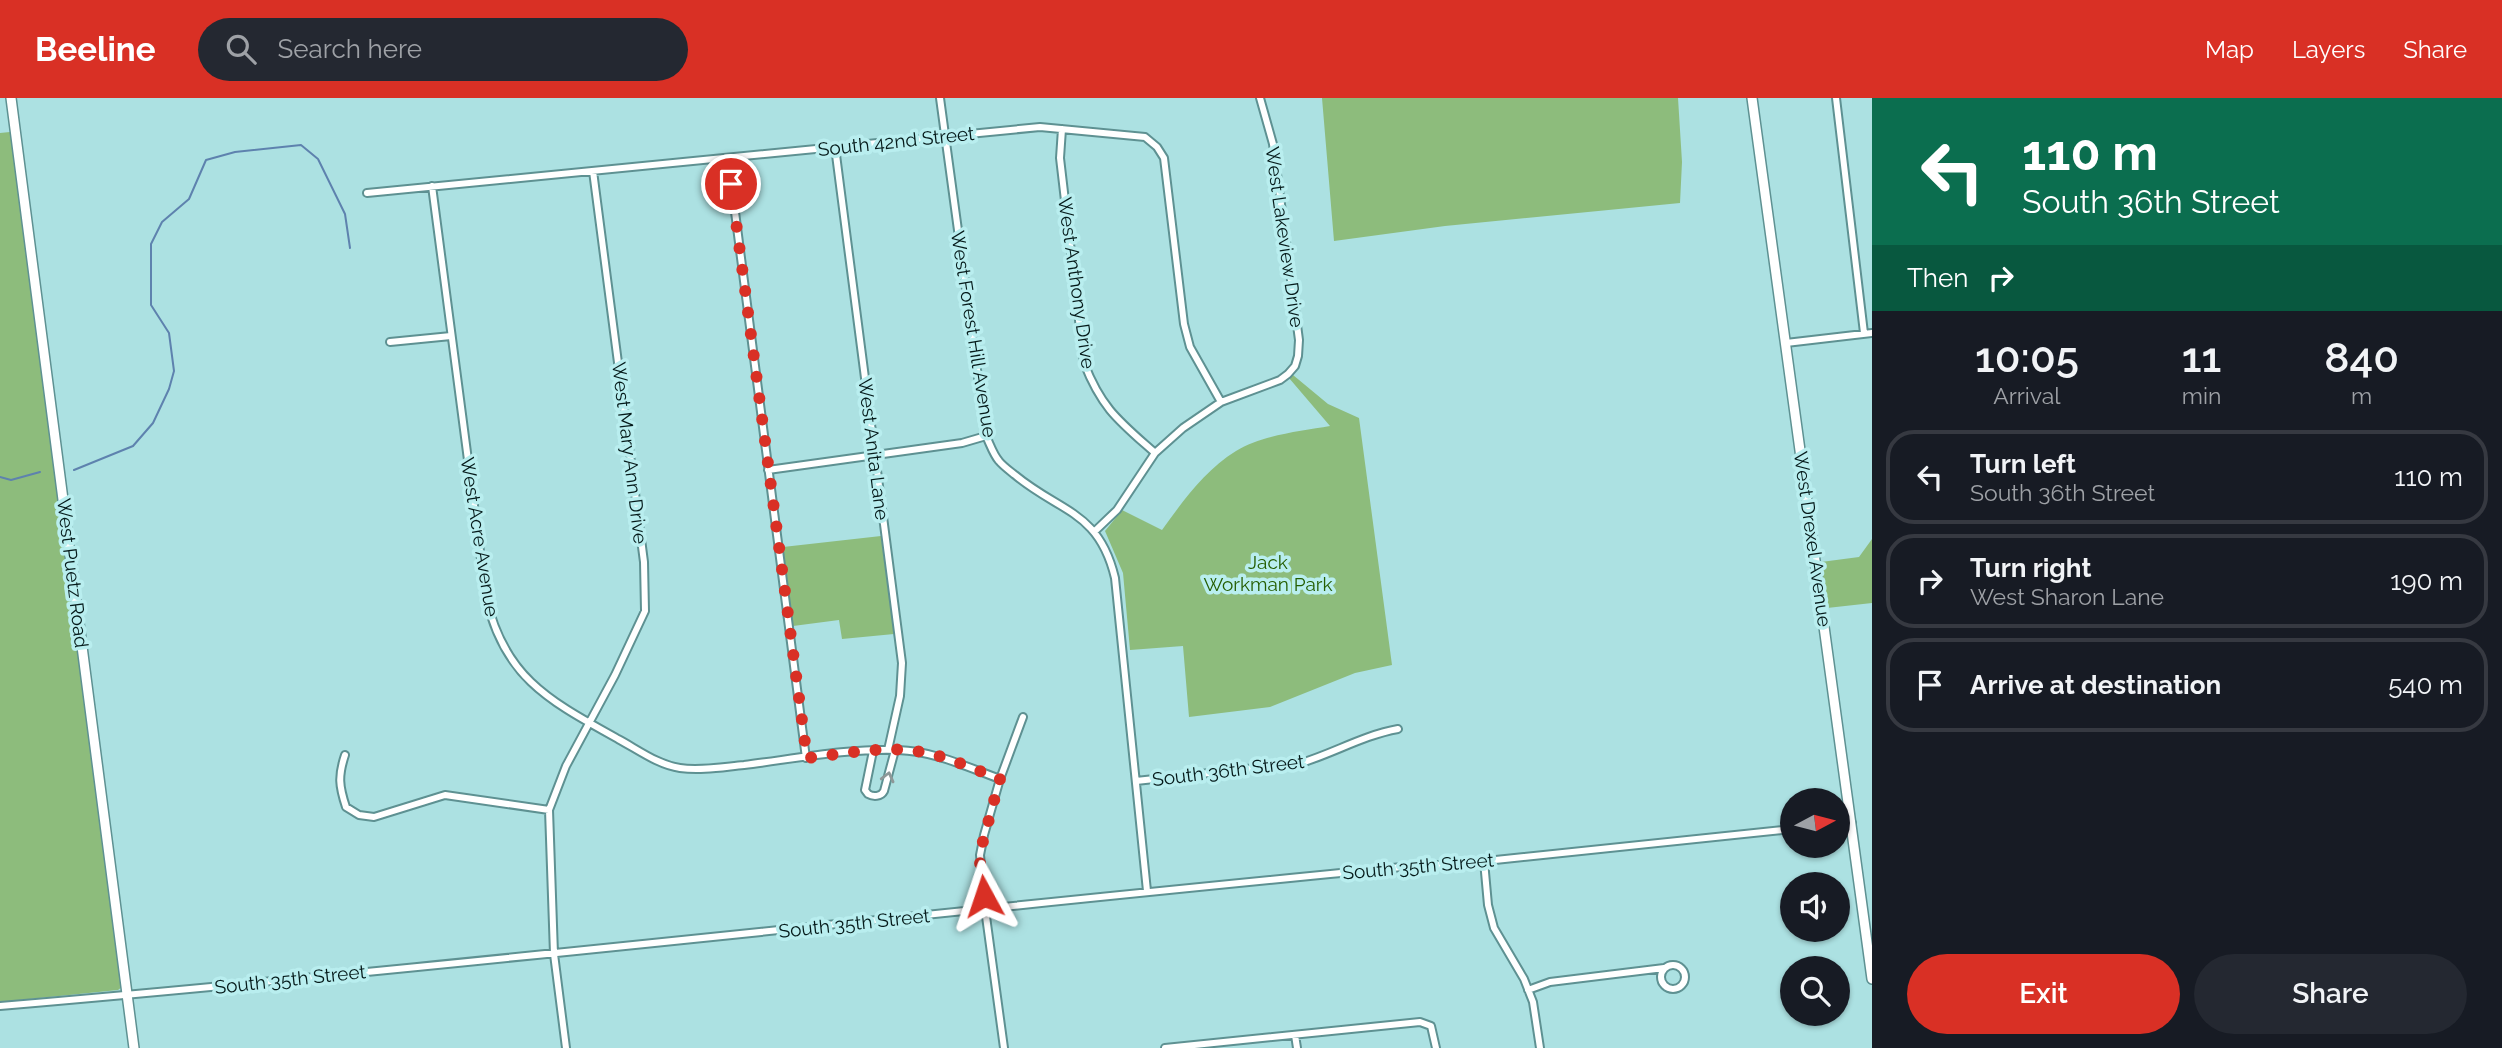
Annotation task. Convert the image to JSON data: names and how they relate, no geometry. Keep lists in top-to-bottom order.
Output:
{
  "streets": {
    "street": [
      "South 42nd Street",
      "West Lakeview Drive",
      "West Anthony Drive",
      "West Forest Hill Avenue",
      "West Anita Lane",
      "West Mary Ann Drive",
      "West Acre Avenue",
      "West Drexel Avenue",
      "West Puetz Road",
      "South 36th Street",
      "South 35th Street"
    ]
  },
  "crossings": [
    ["South 42nd Street", "West Lakeview Drive"],
    ["South 42nd Street", "West Anthony Drive"],
    ["South 42nd Street", "West Forest Hill Avenue"],
    ["South 42nd Street", "West Anita Lane"],
    ["South 42nd Street", "West Mary Ann Drive"],
    ["South 42nd Street", "West Acre Avenue"],
    ["West Forest Hill Avenue", "South 36th Street"],
    ["West Forest Hill Avenue", "South 35th Street"],
    ["West Mary Ann Drive", "West Acre Avenue"],
    ["West Puetz Road", "South 35th Street"]
  ],
  "parks": ["Jack Workman Park"],
  "north": "right",
  "page": {
    "header": "Beeline",
    "search": "Search here",
    "nav": ["Map", "Layers", "Share"],
    "turn": ["110 m", "South 36th Street"],
    "then": "Then",
    "eta": [
      "10:05",
      "Arrival",
      "11",
      "min",
      "840",
      "m"
    ],
    "list": [
      {
        "name": "Turn left",
        "note": "South 36th Street",
        "value": "110 m"
      },
      {
        "name": "Turn right",
        "note": "West Sharon Lane",
        "value": "190 m"
      },
      {
        "name": "Arrive at destination",
        "value": "540 m"
      }
    ],
    "buttons": ["Exit", "Share"]
  }
}
